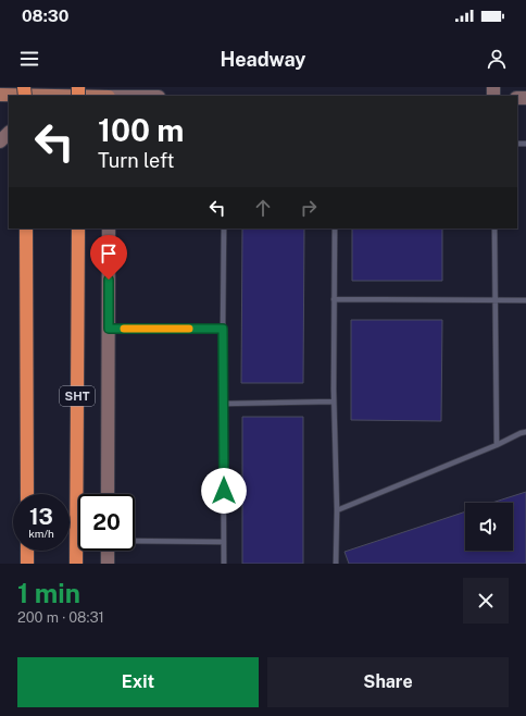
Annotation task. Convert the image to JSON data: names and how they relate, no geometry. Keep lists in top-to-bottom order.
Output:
{
  "streets": {
    "highway": ["SHT"]
  },
  "page": {
    "status": "08:30",
    "header": "Headway",
    "turn": ["100 m", "Turn left"],
    "speed": "13 km/h",
    "limit": "20",
    "heading": ["1 min", "200 m · 08:31"],
    "buttons": ["Exit", "Share"]
  }
}
